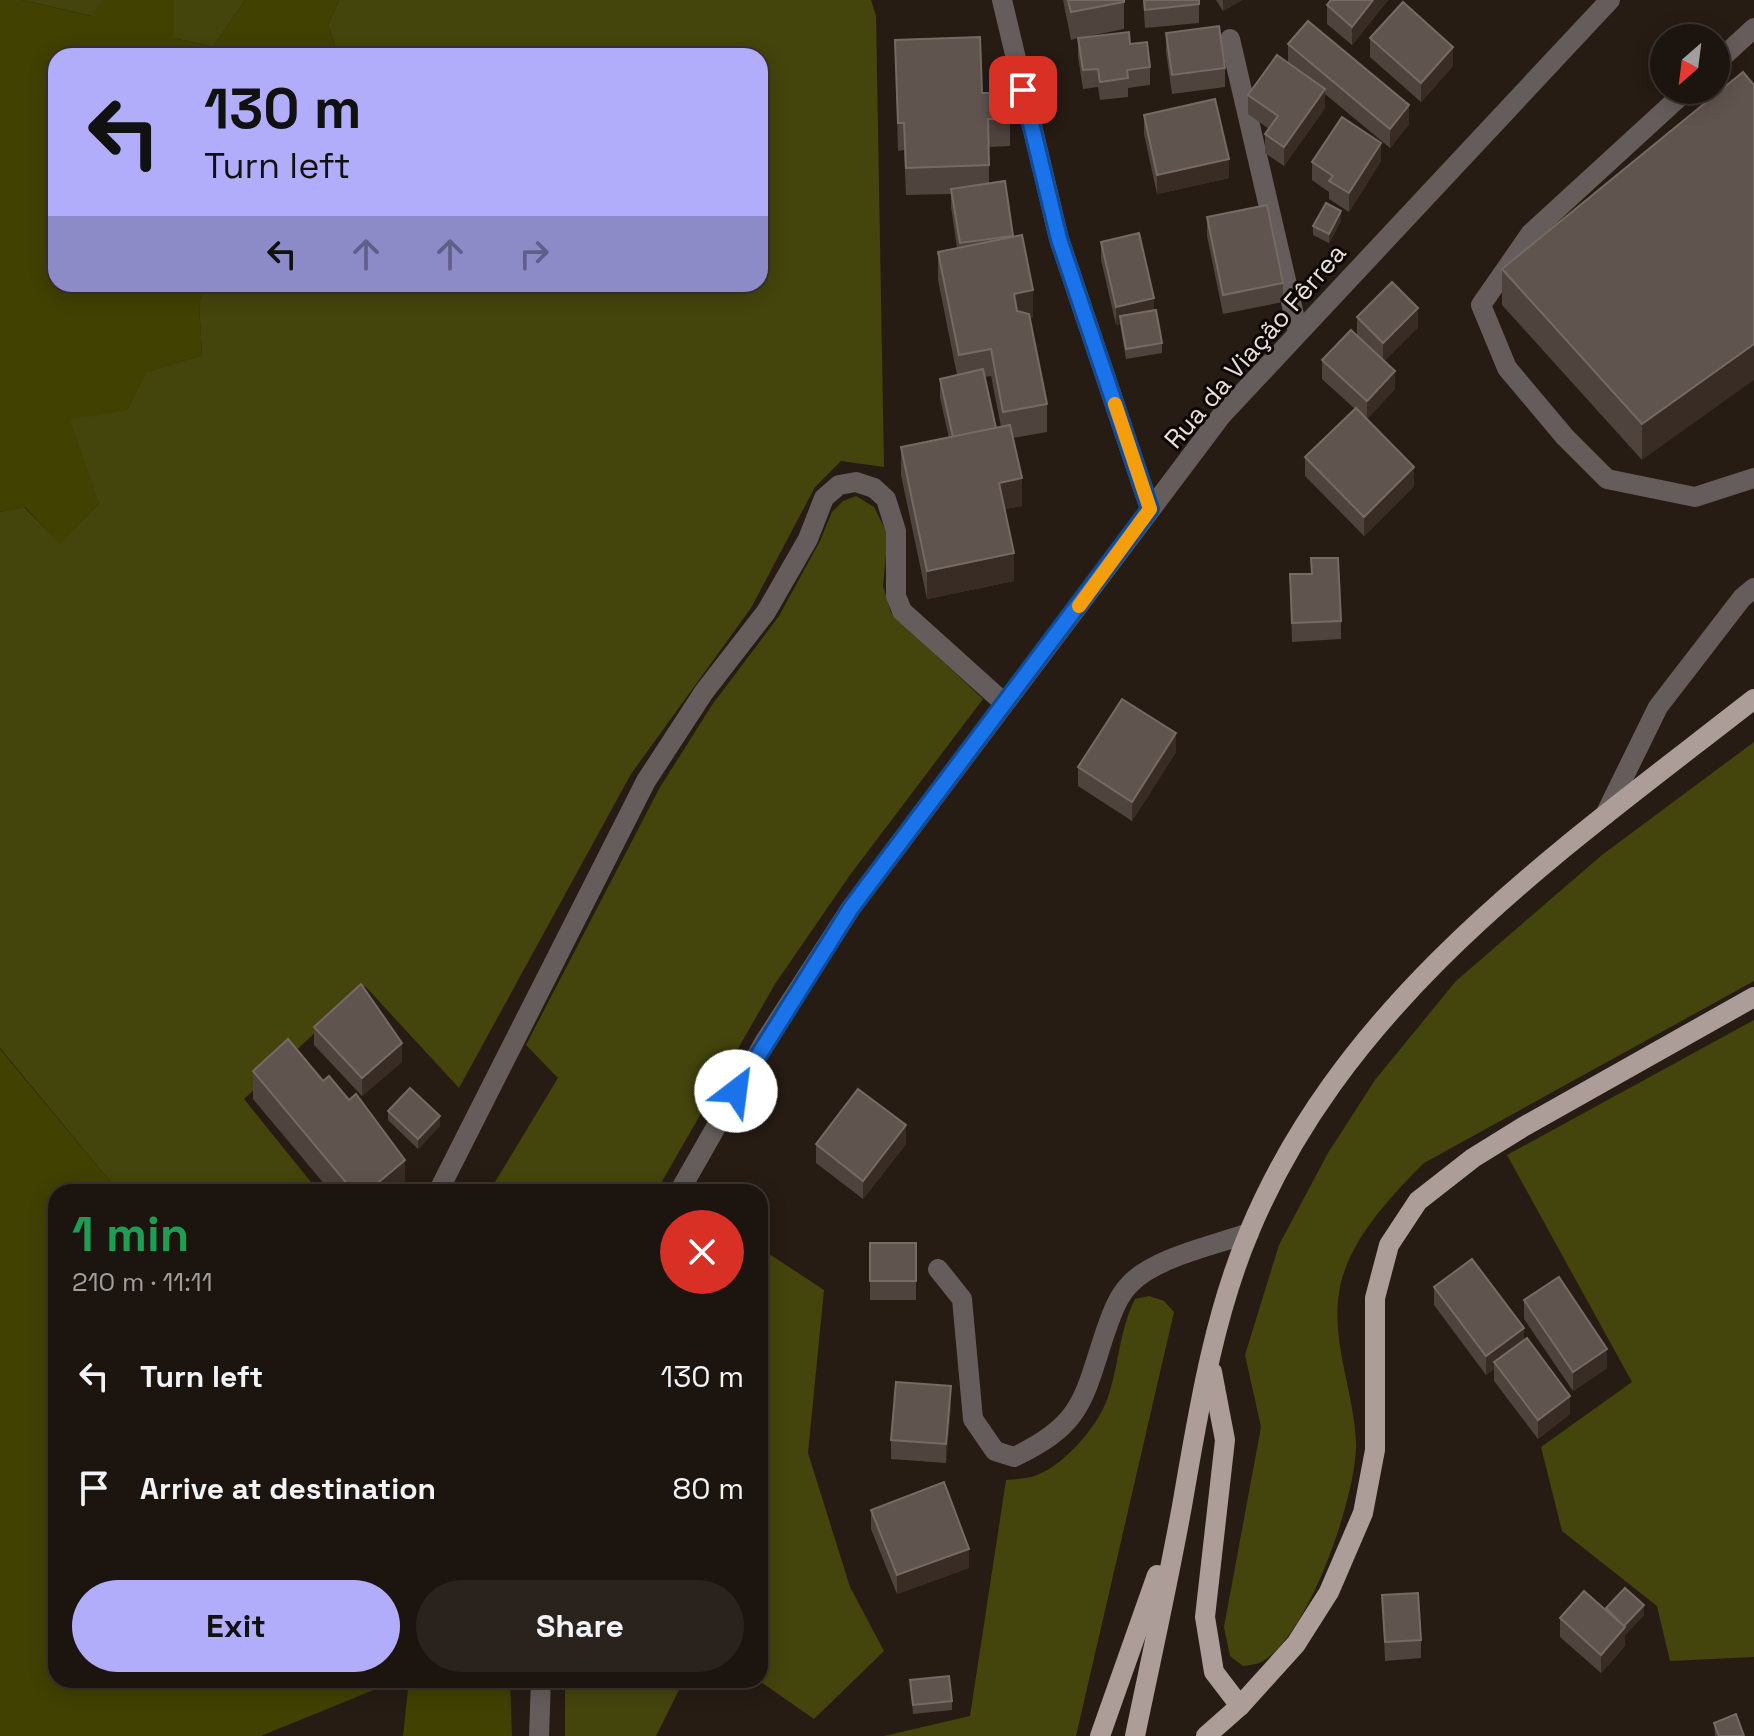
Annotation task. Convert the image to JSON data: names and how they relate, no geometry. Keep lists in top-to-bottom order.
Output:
{
  "streets": {
    "street": ["Rua da Viação Fêrrea"]
  },
  "north": "bottom left",
  "page": {
    "turn": ["130 m", "Turn left"],
    "heading": ["1 min", "210 m · 11:11"],
    "list": [
      {
        "name": "Turn left",
        "value": "130 m"
      },
      {
        "name": "Arrive at destination",
        "value": "80 m"
      }
    ],
    "buttons": ["Exit", "Share"]
  }
}
